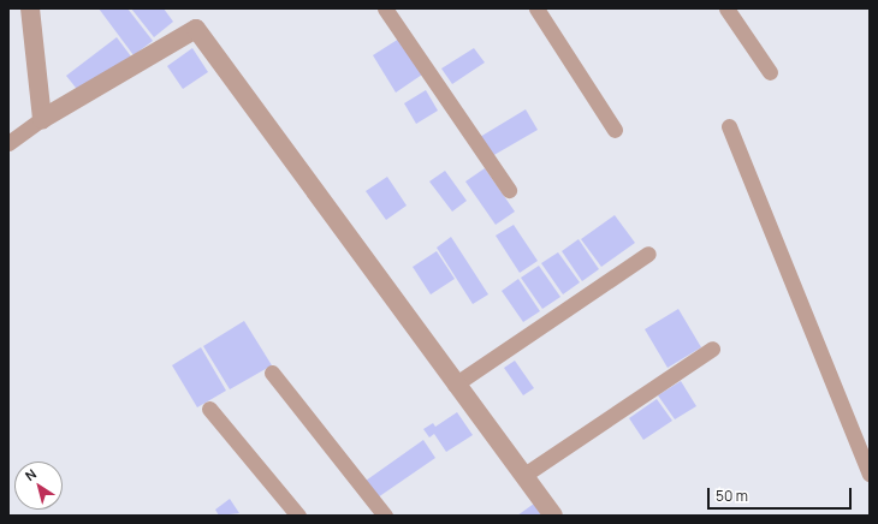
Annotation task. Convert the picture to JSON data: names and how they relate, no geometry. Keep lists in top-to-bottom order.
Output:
{
  "scale_bar": "50 m",
  "north": "top left"
}
